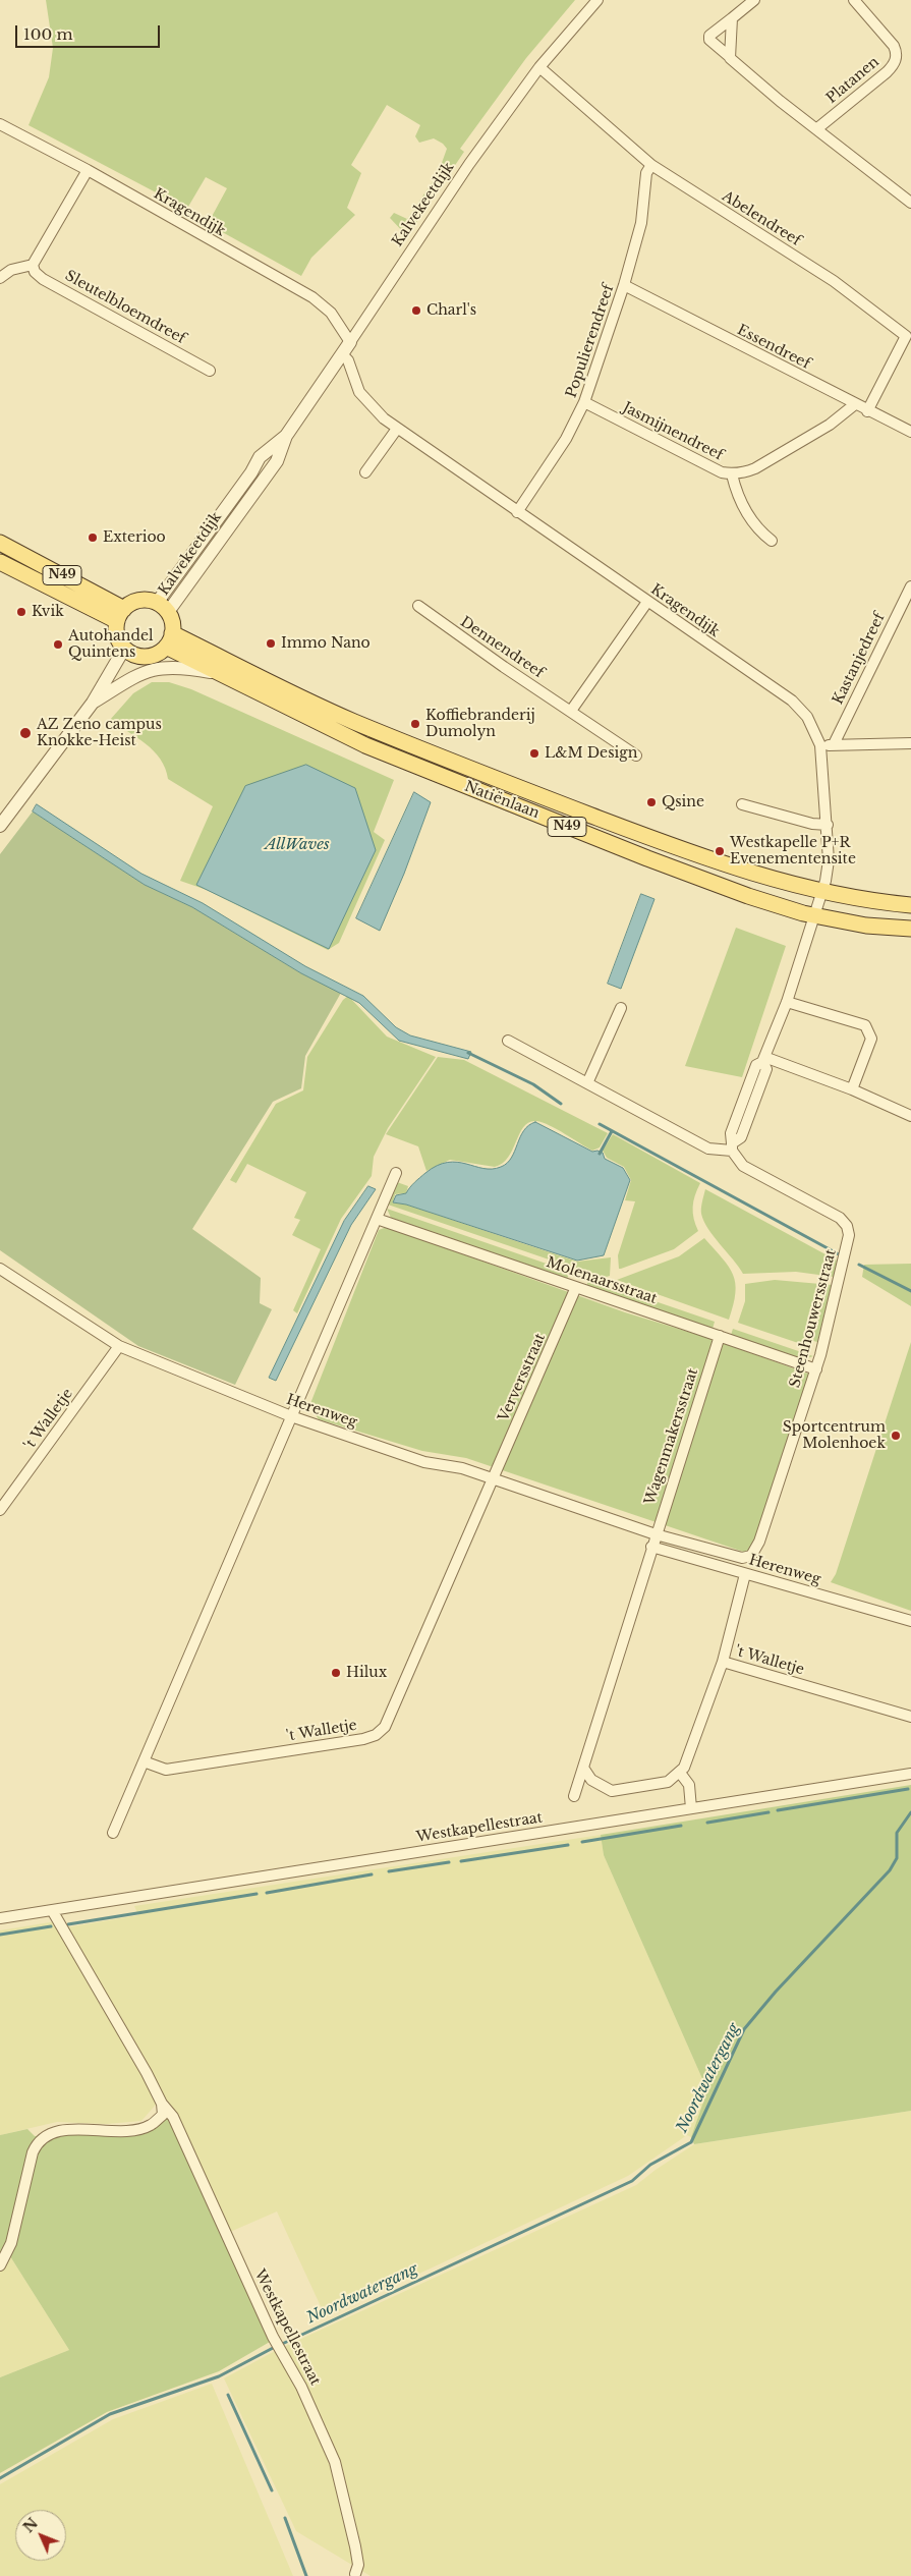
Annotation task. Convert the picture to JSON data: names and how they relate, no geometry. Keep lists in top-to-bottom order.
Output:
{
  "streets": {
    "main road": ["N49", "Natiënlaan"],
    "street": [
      "Platanen",
      "Kalvekeetdijk",
      "Kragendijk",
      "Abelendreef",
      "Sleutelbloemdreef",
      "Populierendreef",
      "Essendreef",
      "Jasmijnendreef",
      "Dennendreef",
      "Kastanjedreef",
      "Molenaarsstraat",
      "Steenhouwersstraat",
      "Verversstraat",
      "Herenweg",
      "'t Walletje",
      "Wagenmakersstraat",
      "Westkapellestraat"
    ]
  },
  "crossings": [
    ["Kalvekeetdijk", "Kragendijk"],
    ["Kalvekeetdijk", "Abelendreef"],
    ["Kalvekeetdijk", "N49"],
    ["Kalvekeetdijk", "Natiënlaan"],
    ["Kragendijk", "Populierendreef"],
    ["Kragendijk", "Natiënlaan"],
    ["Abelendreef", "Populierendreef"],
    ["Abelendreef", "Essendreef"],
    ["Populierendreef", "Essendreef"],
    ["Populierendreef", "Jasmijnendreef"],
    ["Essendreef", "Jasmijnendreef"],
    ["N49", "Natiënlaan"],
    ["Molenaarsstraat", "Steenhouwersstraat"],
    ["Molenaarsstraat", "Verversstraat"],
    ["Molenaarsstraat", "Wagenmakersstraat"],
    ["Steenhouwersstraat", "Herenweg"],
    ["Verversstraat", "Herenweg"],
    ["Verversstraat", "'t Walletje"],
    ["Herenweg", "'t Walletje"],
    ["Herenweg", "Wagenmakersstraat"]
  ],
  "water": ["AllWaves", "Noordwatergang"],
  "places": [
    "Charl's",
    "Exterioo",
    "Kvik",
    "Immo Nano",
    "Autohandel Quintens",
    "Koffiebranderij Dumolyn",
    "AZ Zeno campus Knokke-Heist",
    "L&M Design",
    "Qsine",
    "Westkapelle P+R Evenementensite",
    "Sportcentrum Molenhoek",
    "Hilux"
  ],
  "scale_bar": "100 m",
  "north": "top left"
}
